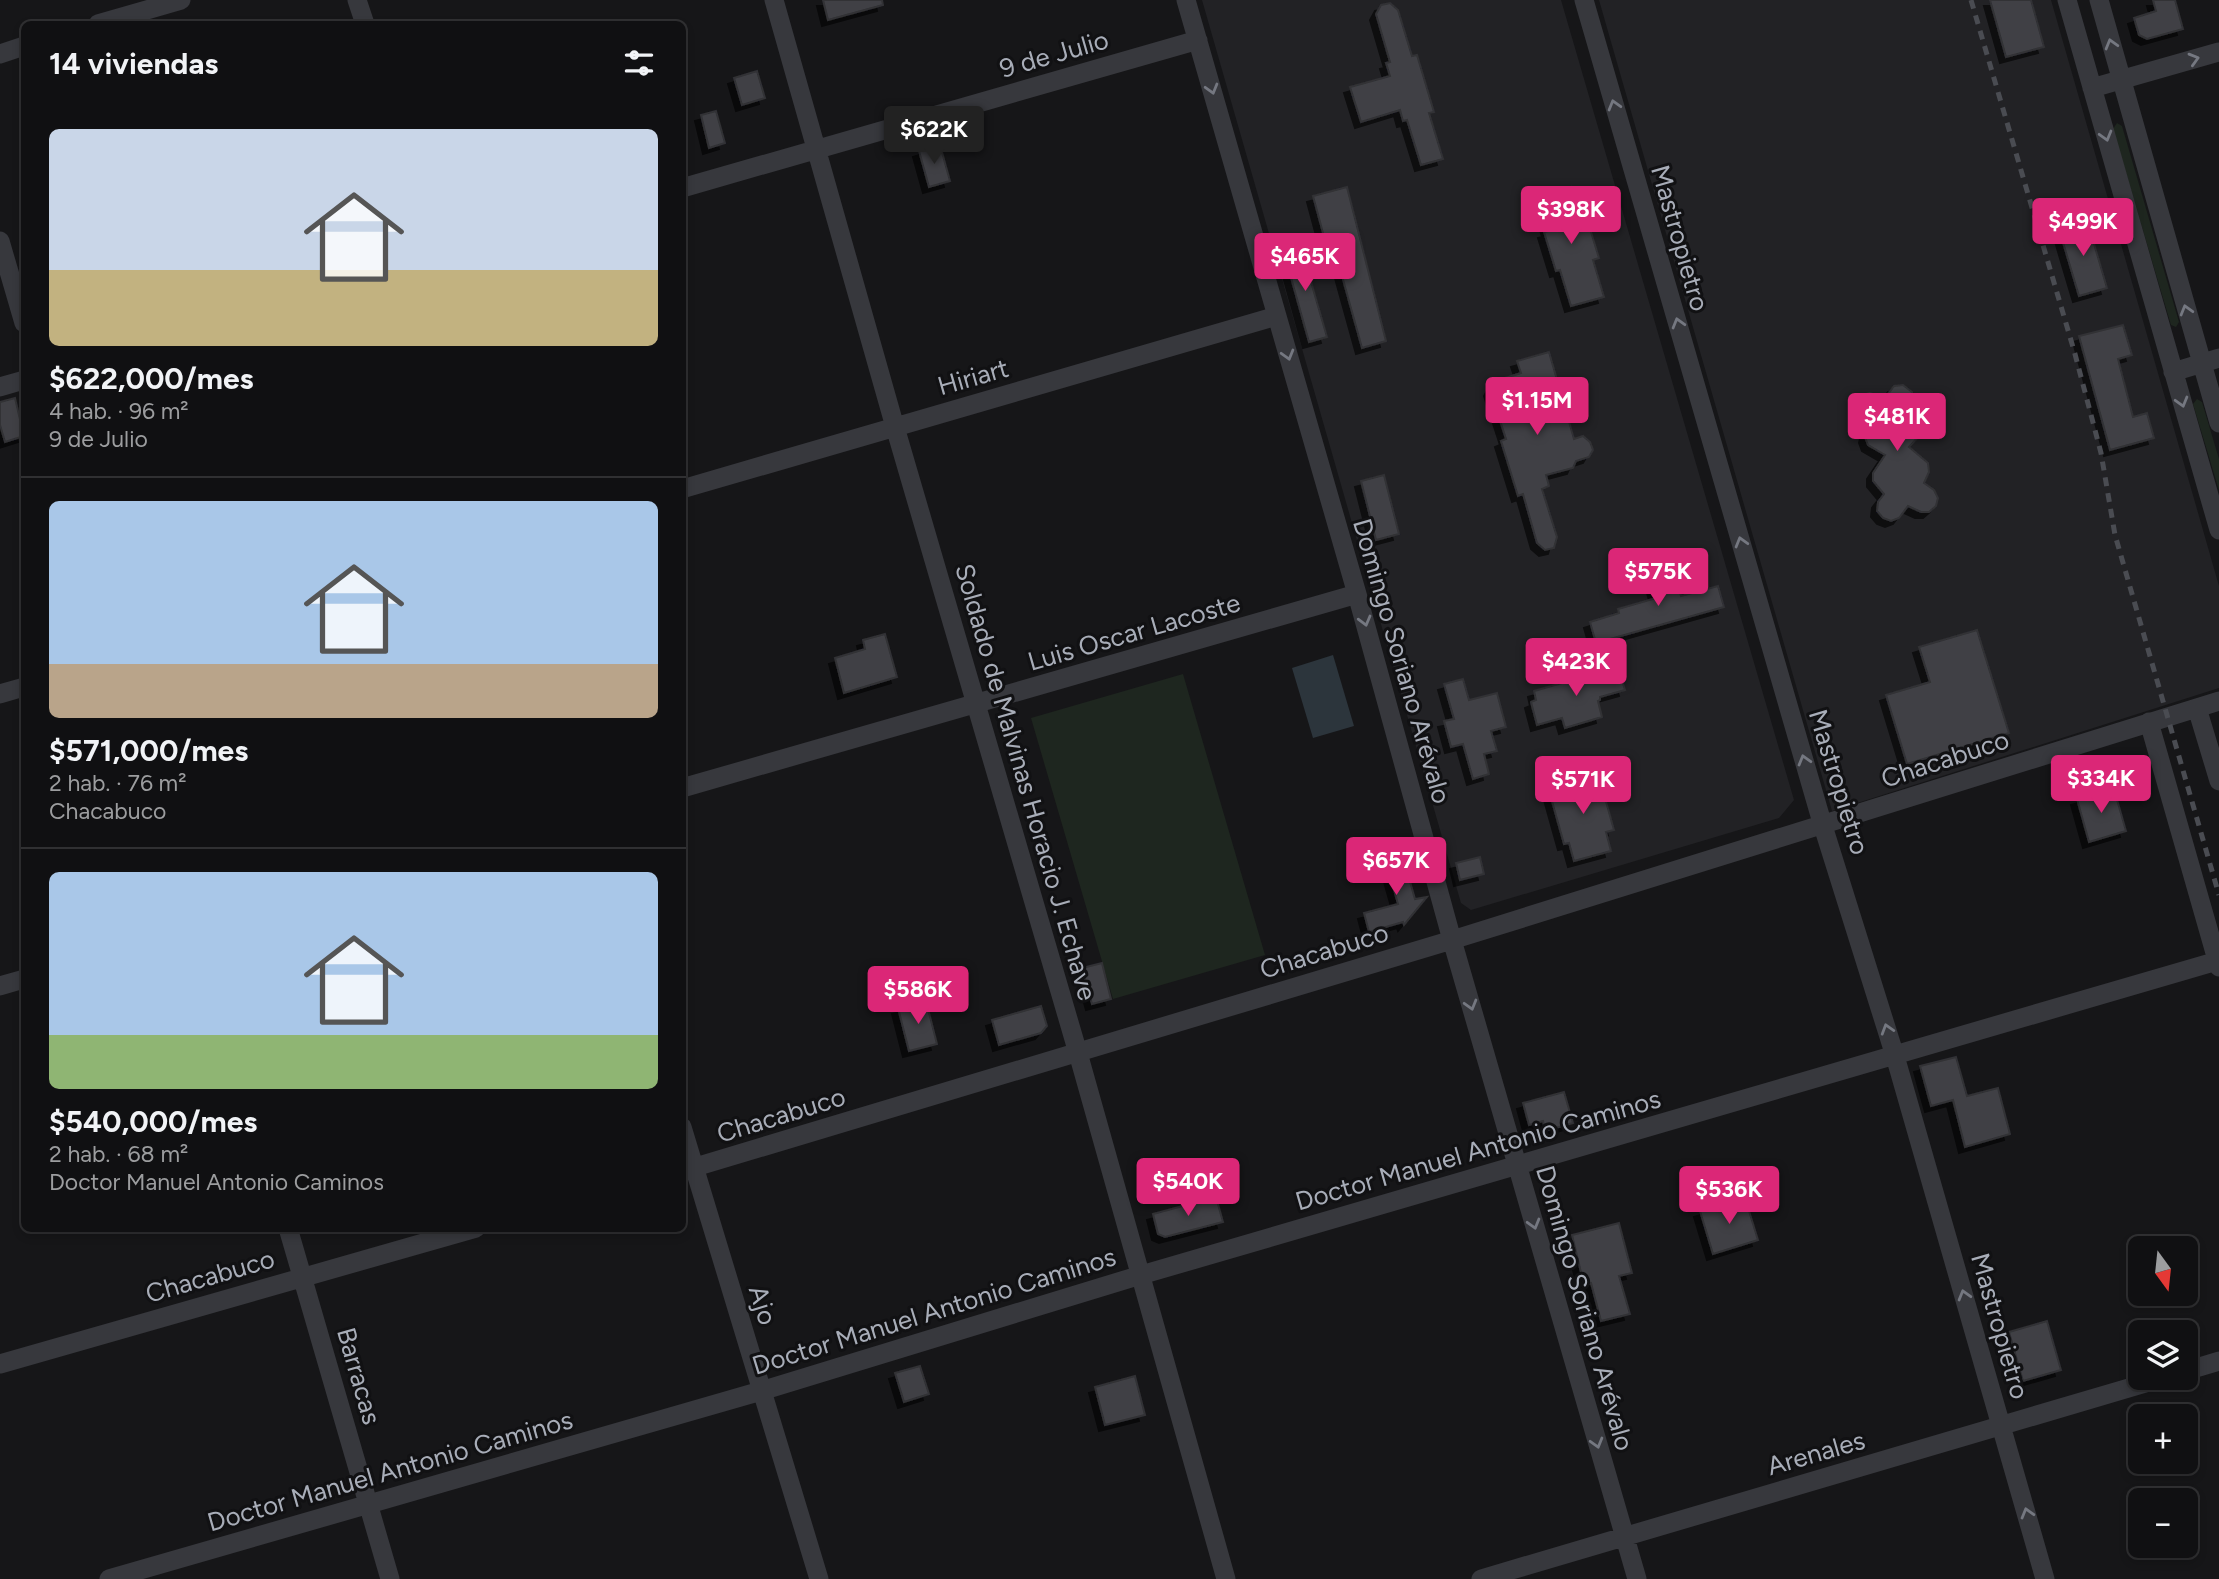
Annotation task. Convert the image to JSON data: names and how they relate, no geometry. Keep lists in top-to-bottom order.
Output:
{
  "streets": {
    "street": [
      "9 de Julio",
      "Mastropietro",
      "Hiriart",
      "Luis Oscar Lacoste",
      "Domingo Soriano Arévalo",
      "Chacabuco",
      "Soldado de Malvinas Horacio J. Echave",
      "Doctor Manuel Antonio Caminos",
      "Ajo",
      "Barracas",
      "Arenales"
    ]
  },
  "crossings": [
    ["9 de Julio", "Domingo Soriano Arévalo"],
    ["9 de Julio", "Soldado de Malvinas Horacio J. Echave"],
    ["Mastropietro", "Chacabuco"],
    ["Mastropietro", "Doctor Manuel Antonio Caminos"],
    ["Mastropietro", "Arenales"],
    ["Hiriart", "Domingo Soriano Arévalo"],
    ["Hiriart", "Soldado de Malvinas Horacio J. Echave"],
    ["Luis Oscar Lacoste", "Domingo Soriano Arévalo"],
    ["Luis Oscar Lacoste", "Soldado de Malvinas Horacio J. Echave"],
    ["Domingo Soriano Arévalo", "Chacabuco"],
    ["Domingo Soriano Arévalo", "Doctor Manuel Antonio Caminos"],
    ["Domingo Soriano Arévalo", "Arenales"],
    ["Chacabuco", "Soldado de Malvinas Horacio J. Echave"],
    ["Chacabuco", "Ajo"],
    ["Chacabuco", "Barracas"],
    ["Soldado de Malvinas Horacio J. Echave", "Doctor Manuel Antonio Caminos"],
    ["Doctor Manuel Antonio Caminos", "Ajo"],
    ["Doctor Manuel Antonio Caminos", "Barracas"]
  ],
  "one_way": ["Mastropietro", "Domingo Soriano Arévalo"],
  "north": "bottom",
  "page": {
    "heading": "14 viviendas",
    "list": [
      {
        "name": "$622,000/mes",
        "note": "4 hab. · 96 m² · 9 de Julio"
      },
      {
        "name": "$571,000/mes",
        "note": "2 hab. · 76 m² · Chacabuco"
      },
      {
        "name": "$540,000/mes",
        "note": "2 hab. · 68 m² · Doctor Manuel Antonio Caminos"
      }
    ],
    "price": [
      "$622K",
      "$398K",
      "$499K",
      "$465K",
      "$1.15M",
      "$481K",
      "$575K",
      "$423K",
      "$334K",
      "$571K",
      "$657K",
      "$586K",
      "$540K",
      "$536K"
    ],
    "map_buttons": ["+", "−"]
  }
}
